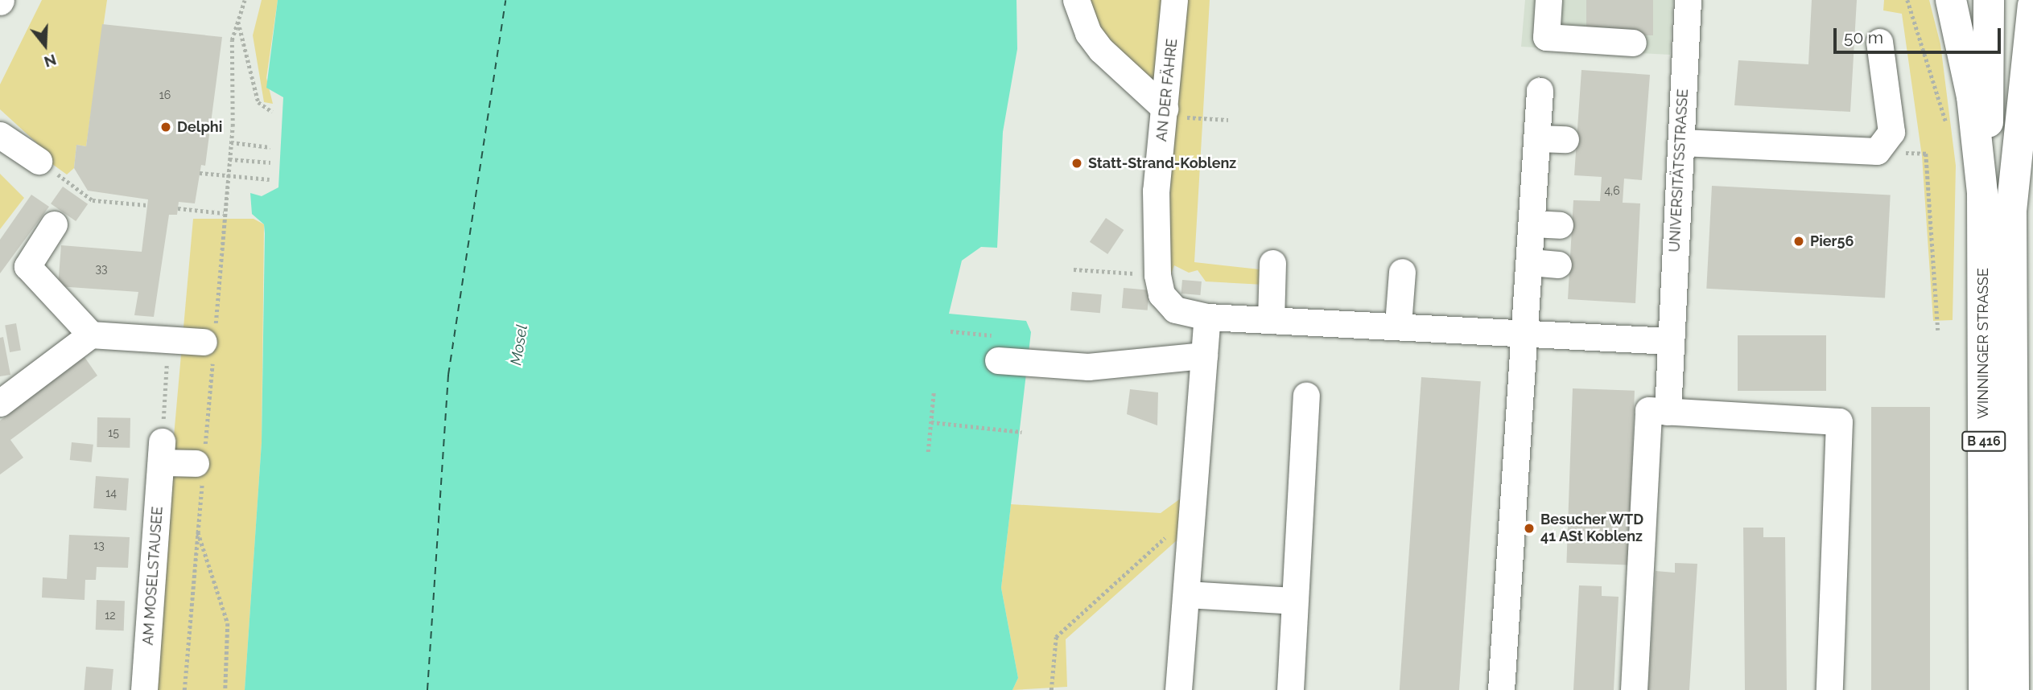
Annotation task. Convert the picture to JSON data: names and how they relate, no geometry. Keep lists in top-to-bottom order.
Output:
{
  "streets": {
    "main road": ["WINNINGER STRASSE", "B 416"],
    "street": ["AN DER FÄHRE", "UNIVERSITÄTSSTRASSE", "AM MOSELSTAUSEE"]
  },
  "crossings": [
    ["AN DER FÄHRE", "UNIVERSITÄTSSTRASSE"]
  ],
  "water": ["Mosel"],
  "places": [
    "Delphi",
    "Statt-Strand-Koblenz",
    "Pier56",
    "Besucher WTD 41 ASt Koblenz"
  ],
  "house_numbers": [
    "16",
    "4,6",
    "33",
    "15",
    "14",
    "13",
    "12"
  ],
  "scale_bar": "50 m",
  "north": "bottom"
}
